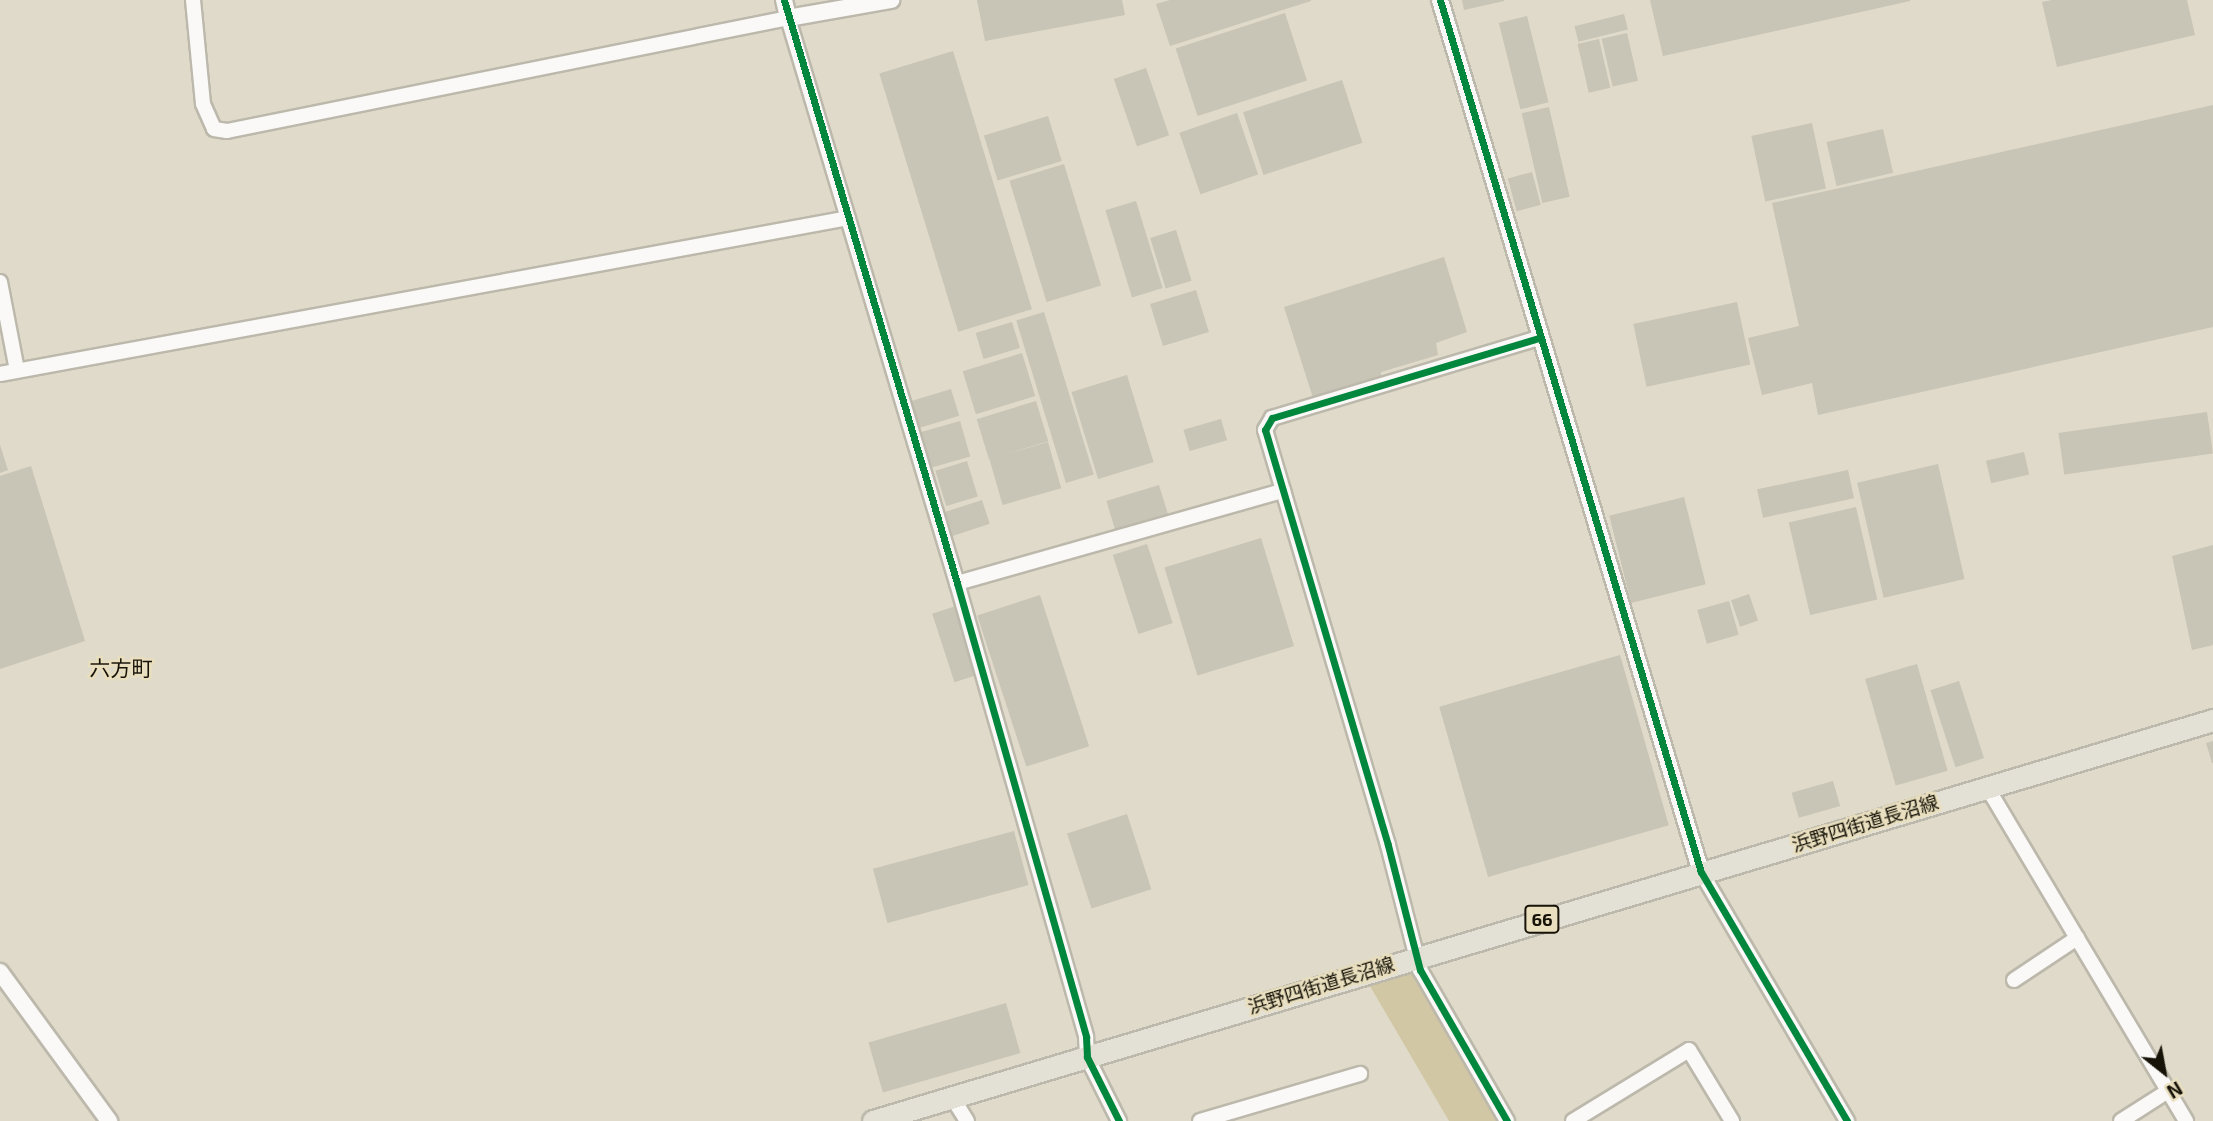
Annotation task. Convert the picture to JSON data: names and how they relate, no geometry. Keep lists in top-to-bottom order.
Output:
{
  "streets": {
    "main road": ["浜野四街道長沼線", "66"]
  },
  "districts": ["六方町"],
  "north": "bottom right"
}
